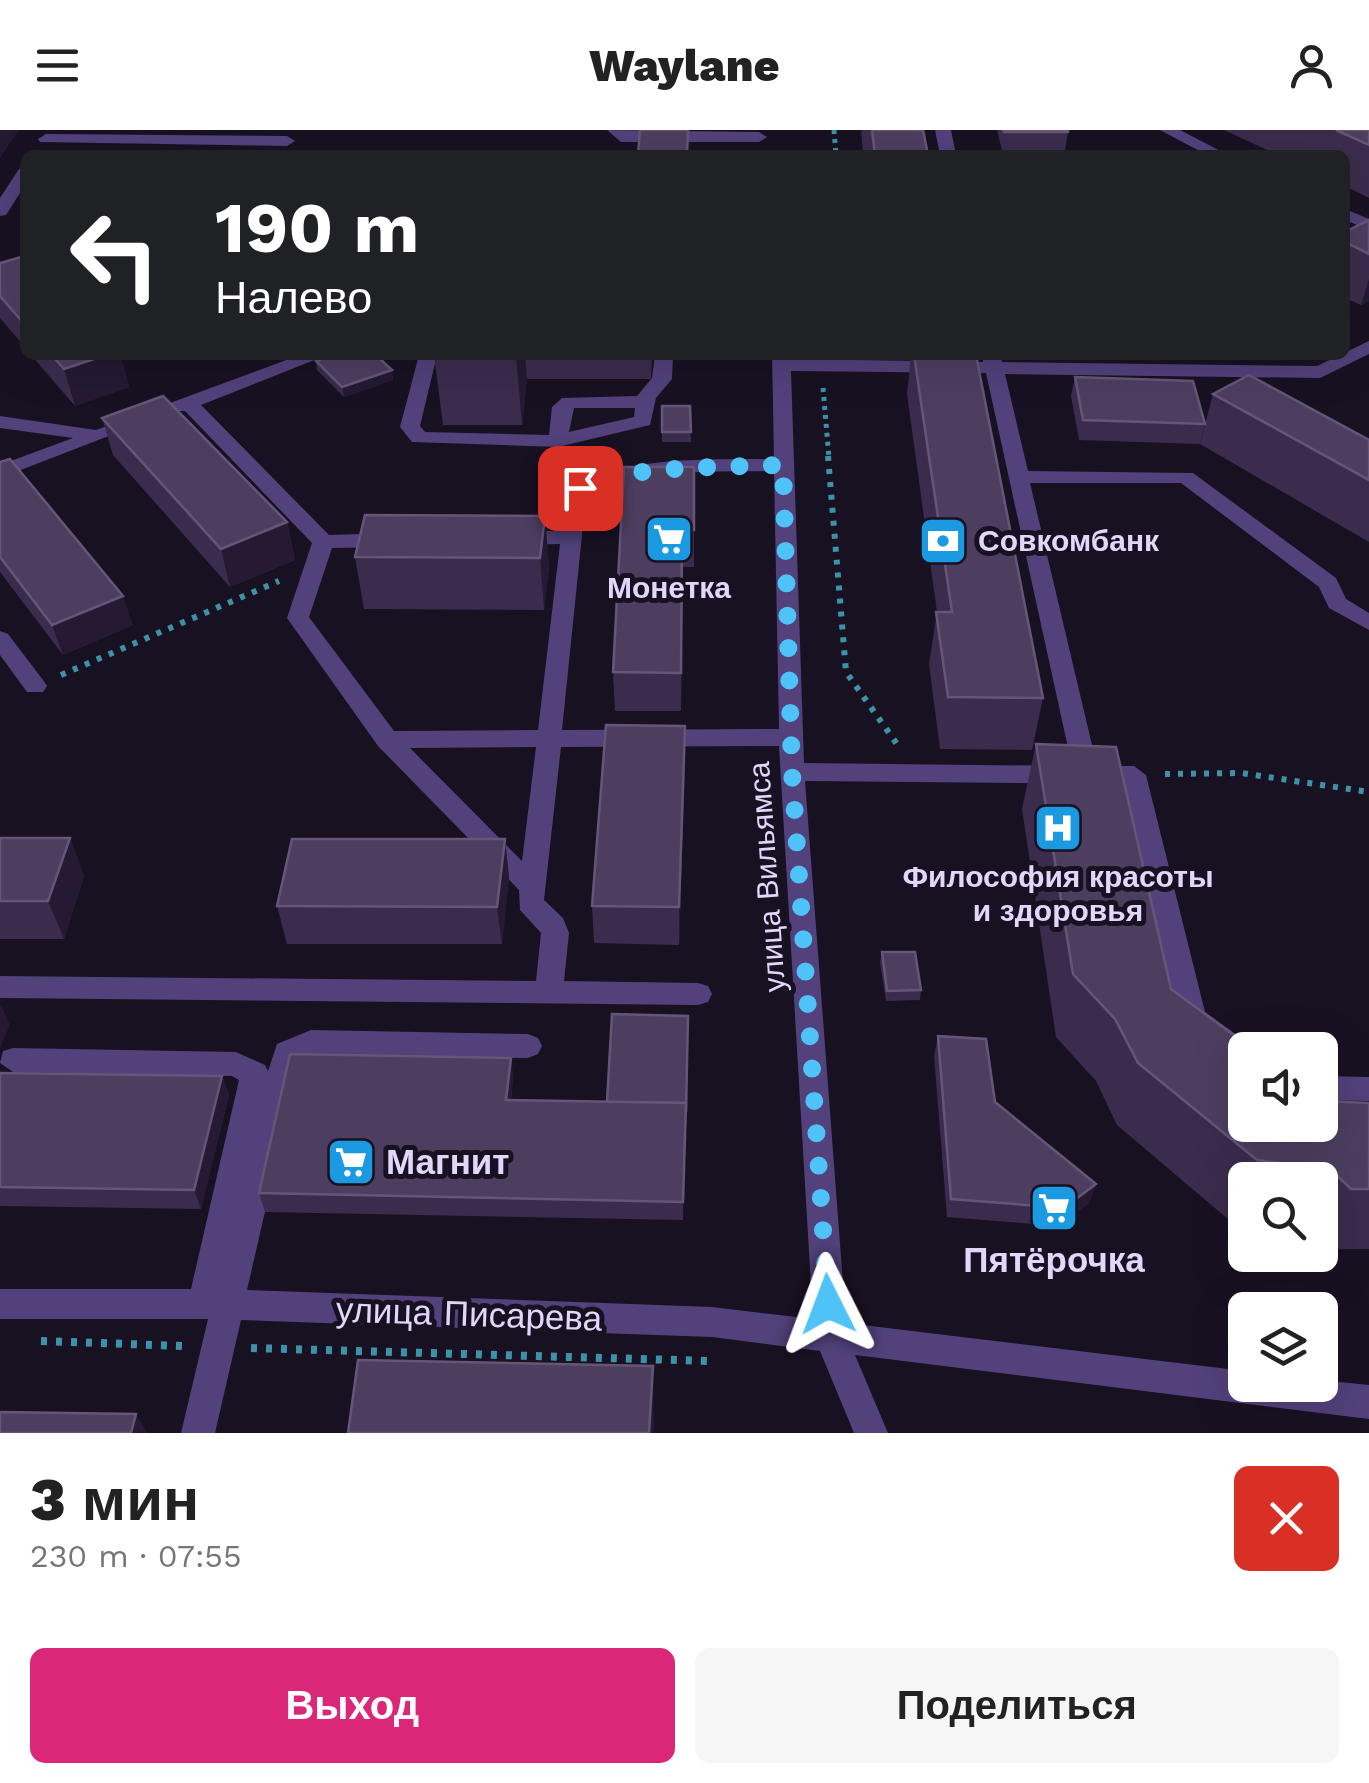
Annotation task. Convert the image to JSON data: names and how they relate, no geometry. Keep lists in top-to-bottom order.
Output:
{
  "streets": {
    "street": ["улица Вильямса", "улица Писарева"]
  },
  "crossings": [
    ["улица Вильямса", "улица Писарева"]
  ],
  "places": {
    "supermarket": ["Монетка", "Магнит", "Пятёрочка"],
    "bank": ["Совкомбанк"],
    "hospital": ["Философия красоты и здоровья"]
  },
  "page": {
    "header": "Waylane",
    "turn": ["190 m", "Налево"],
    "heading": ["3 мин", "230 m · 07:55"],
    "buttons": ["Выход", "Поделиться"]
  }
}
